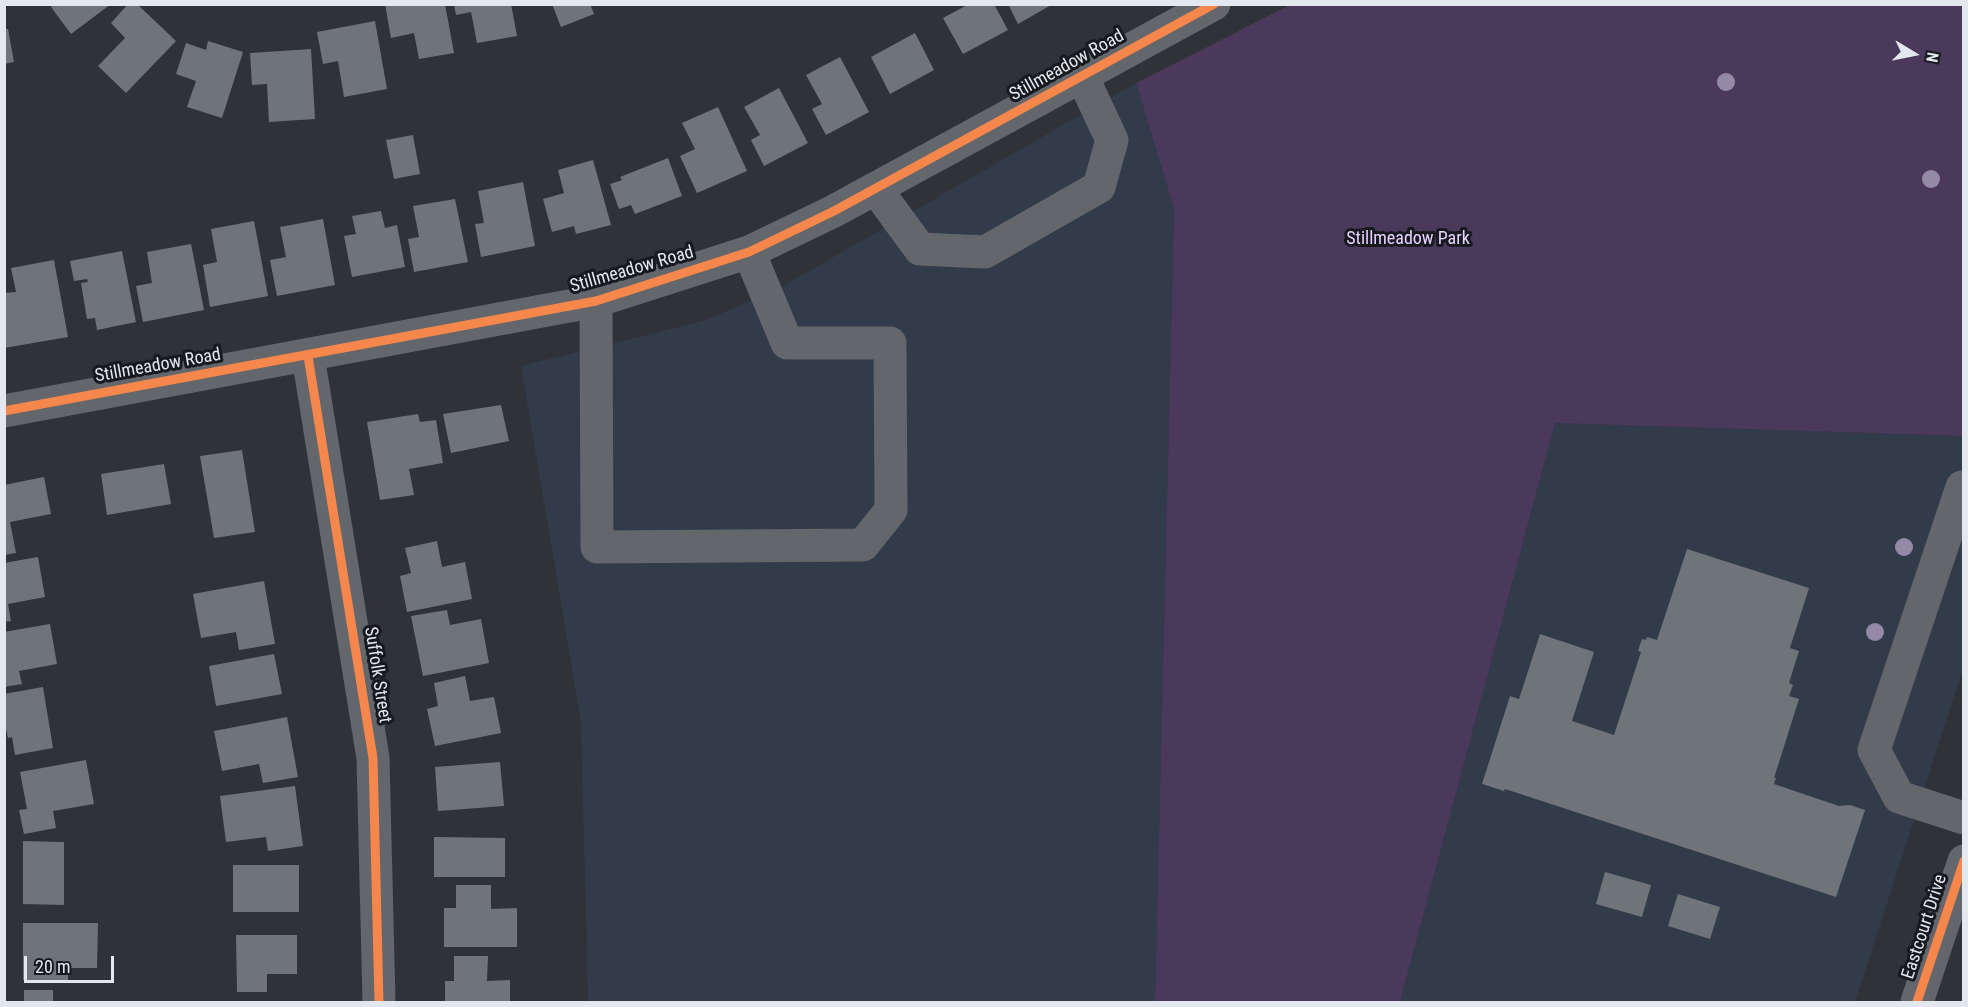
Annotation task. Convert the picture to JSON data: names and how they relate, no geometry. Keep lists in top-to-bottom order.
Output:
{
  "streets": {
    "street": ["Stillmeadow Road", "Suffolk Street", "Eastcourt Drive"]
  },
  "crossings": [
    ["Stillmeadow Road", "Suffolk Street"]
  ],
  "parks": ["Stillmeadow Park"],
  "scale_bar": "20 m",
  "north": "right"
}
